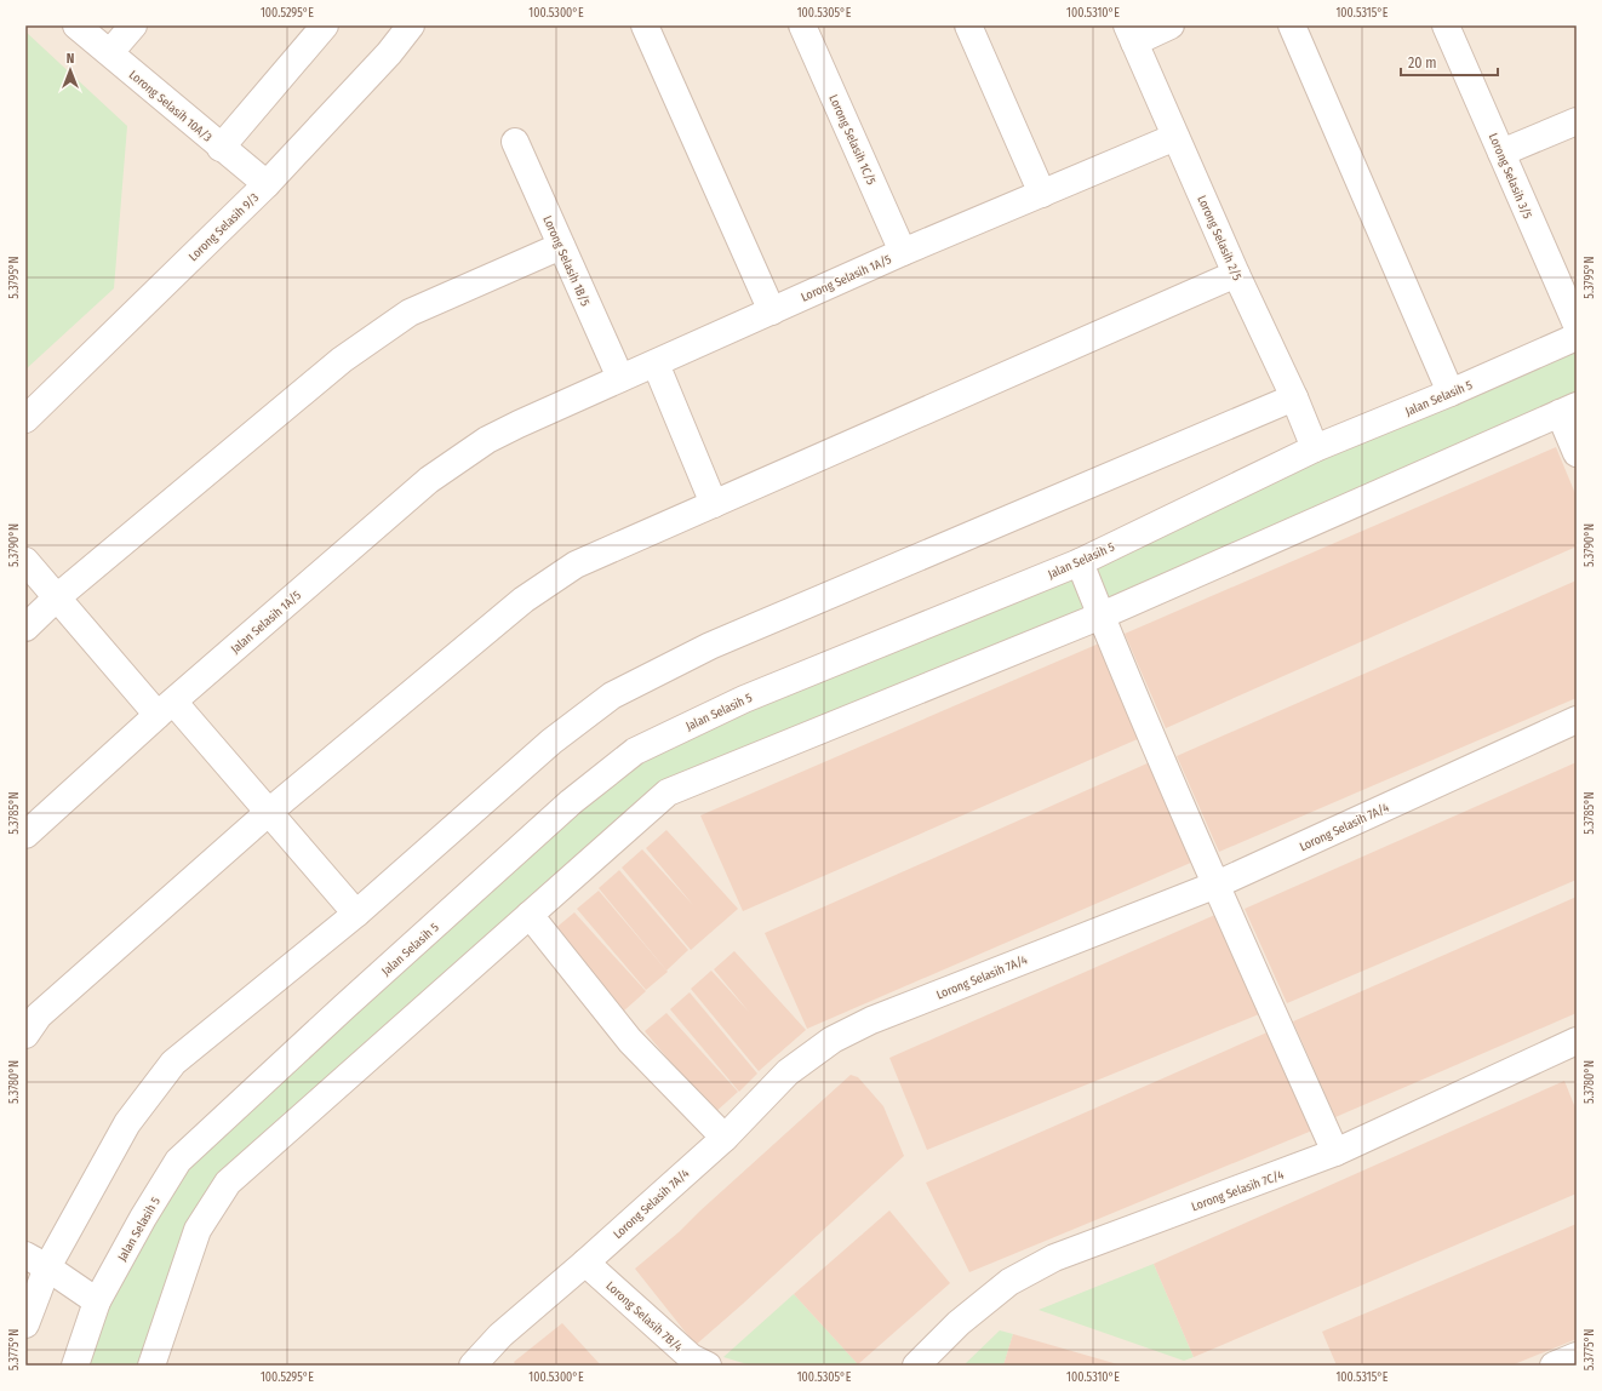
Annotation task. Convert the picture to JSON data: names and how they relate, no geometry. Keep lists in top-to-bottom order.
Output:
{
  "streets": {
    "street": [
      "Lorong Selasih 10A/3",
      "Lorong Selasih 1C/5",
      "Lorong Selasih 3/5",
      "Lorong Selasih 9/3",
      "Lorong Selasih 2/5",
      "Lorong Selasih 1B/5",
      "Lorong Selasih 1A/5",
      "Jalan Selasih 5",
      "Jalan Selasih 1A/5",
      "Lorong Selasih 7A/4",
      "Lorong Selasih 7C/4",
      "Lorong Selasih 7B/4"
    ]
  },
  "crossings": [
    ["Lorong Selasih 10A/3", "Lorong Selasih 9/3"],
    ["Lorong Selasih 1C/5", "Lorong Selasih 1A/5"],
    ["Lorong Selasih 2/5", "Lorong Selasih 1A/5"],
    ["Lorong Selasih 2/5", "Jalan Selasih 5"],
    ["Lorong Selasih 1B/5", "Lorong Selasih 1A/5"],
    ["Lorong Selasih 1A/5", "Jalan Selasih 1A/5"],
    ["Lorong Selasih 7A/4", "Lorong Selasih 7B/4"]
  ],
  "scale_bar": "20 m",
  "north": "top",
  "coordinates": [
    "100.5295°E",
    "100.5300°E",
    "100.5305°E",
    "100.5310°E",
    "100.5315°E",
    "5.3795°N",
    "5.3790°N",
    "5.3785°N",
    "5.3780°N",
    "5.3775°N"
  ]
}
